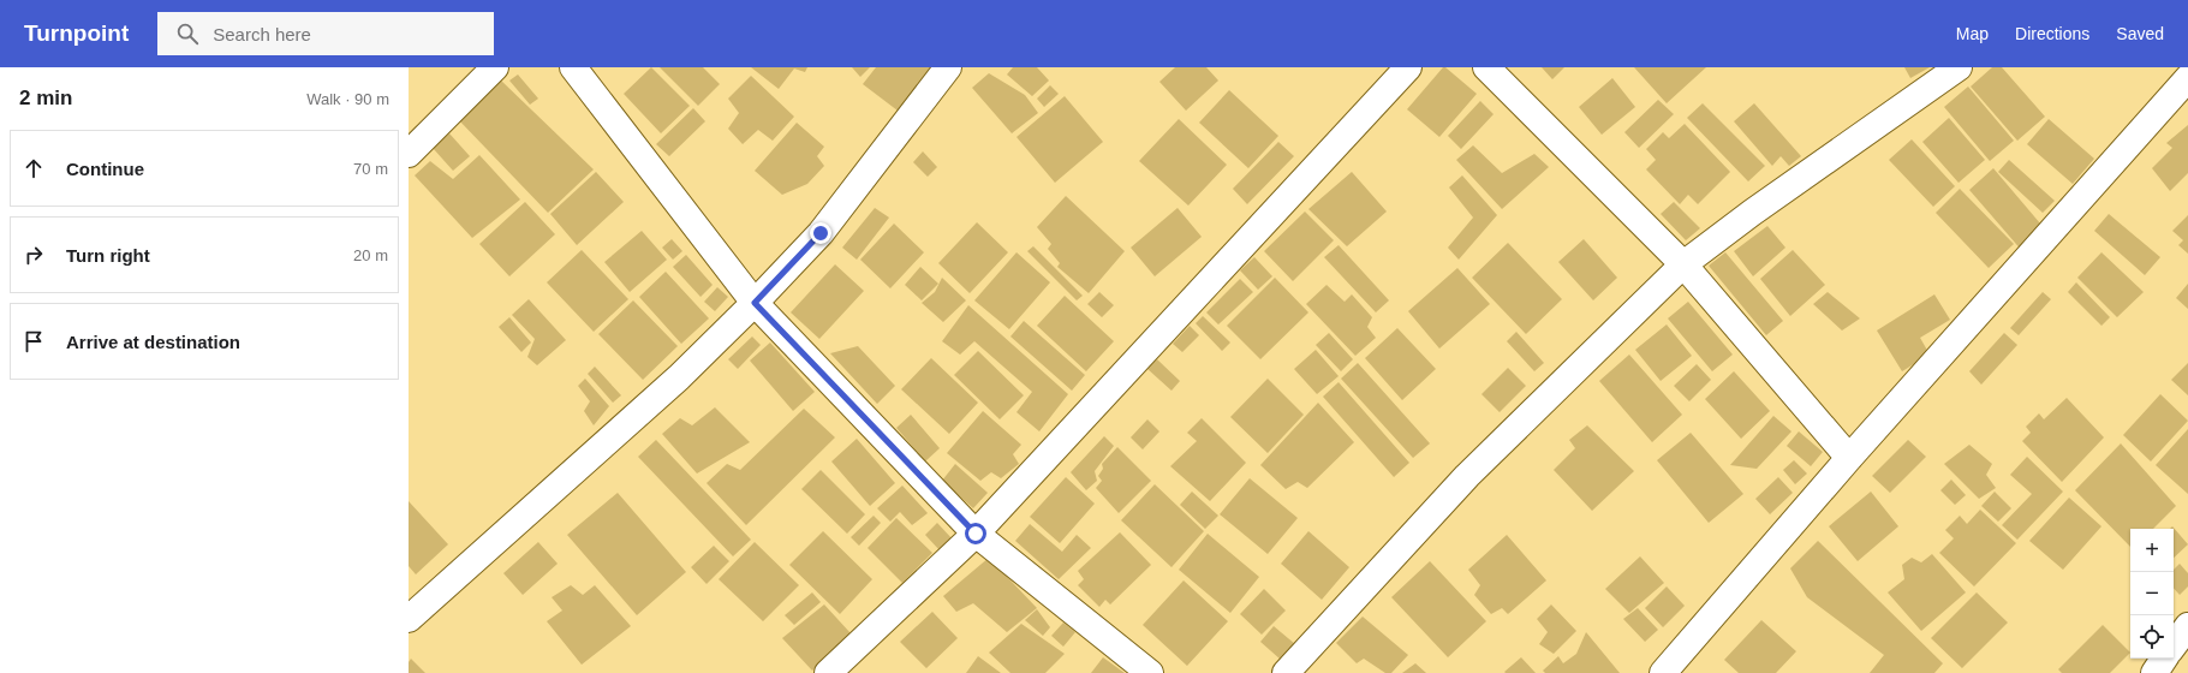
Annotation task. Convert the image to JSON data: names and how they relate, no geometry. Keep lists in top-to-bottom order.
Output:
{
  "page": {
    "header": "Turnpoint",
    "search": "Search here",
    "nav": ["Map", "Directions", "Saved"],
    "heading": ["2 min", "Walk · 90 m"],
    "list": [
      ["Continue", "70 m"],
      ["Turn right", "20 m"],
      "Arrive at destination"
    ],
    "map_buttons": ["+", "−"]
  }
}
